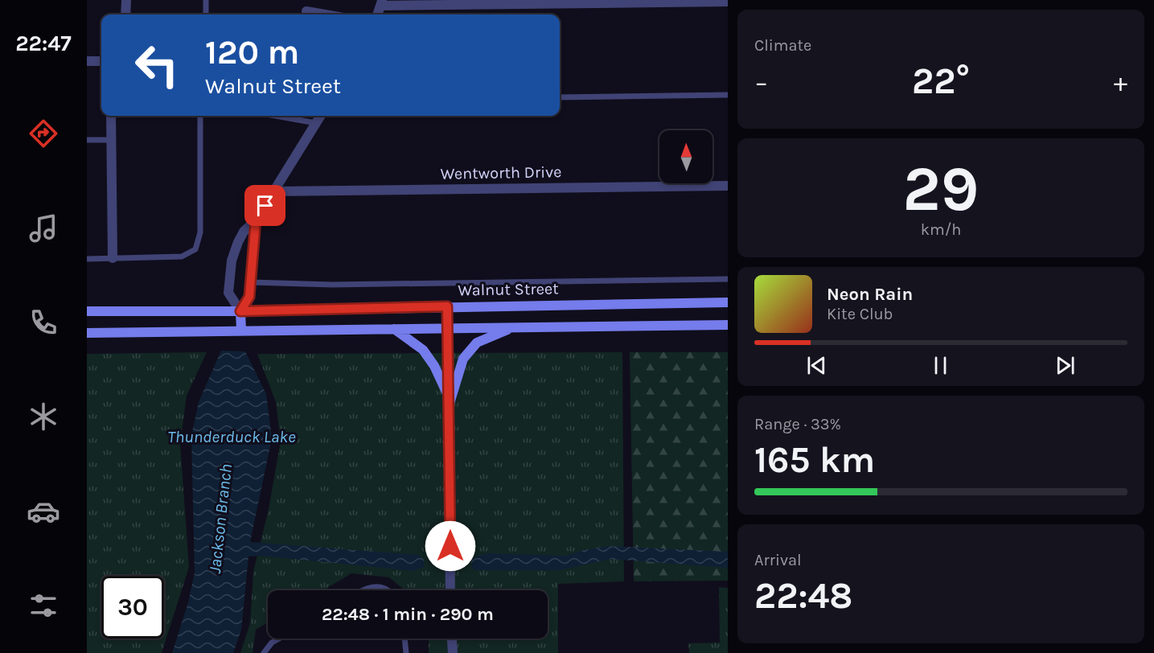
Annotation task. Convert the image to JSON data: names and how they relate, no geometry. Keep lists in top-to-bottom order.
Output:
{
  "streets": {
    "main road": ["Walnut Street"],
    "street": ["Wentworth Drive"]
  },
  "water": ["Thunderduck Lake", "Jackson Branch"],
  "north": "top",
  "page": {
    "tabs": "22:47",
    "tile": [
      "Climate",
      ["29", "km/h"],
      ["Range · 33%", "165 km"],
      ["Arrival", "22:48"]
    ],
    "turn": ["120 m", "Walnut Street"],
    "heat": ["−", "22°", "+"],
    "song": ["Neon Rain", "Kite Club"],
    "limit": "30",
    "trip": "22:48 · 1 min · 290 m"
  }
}
